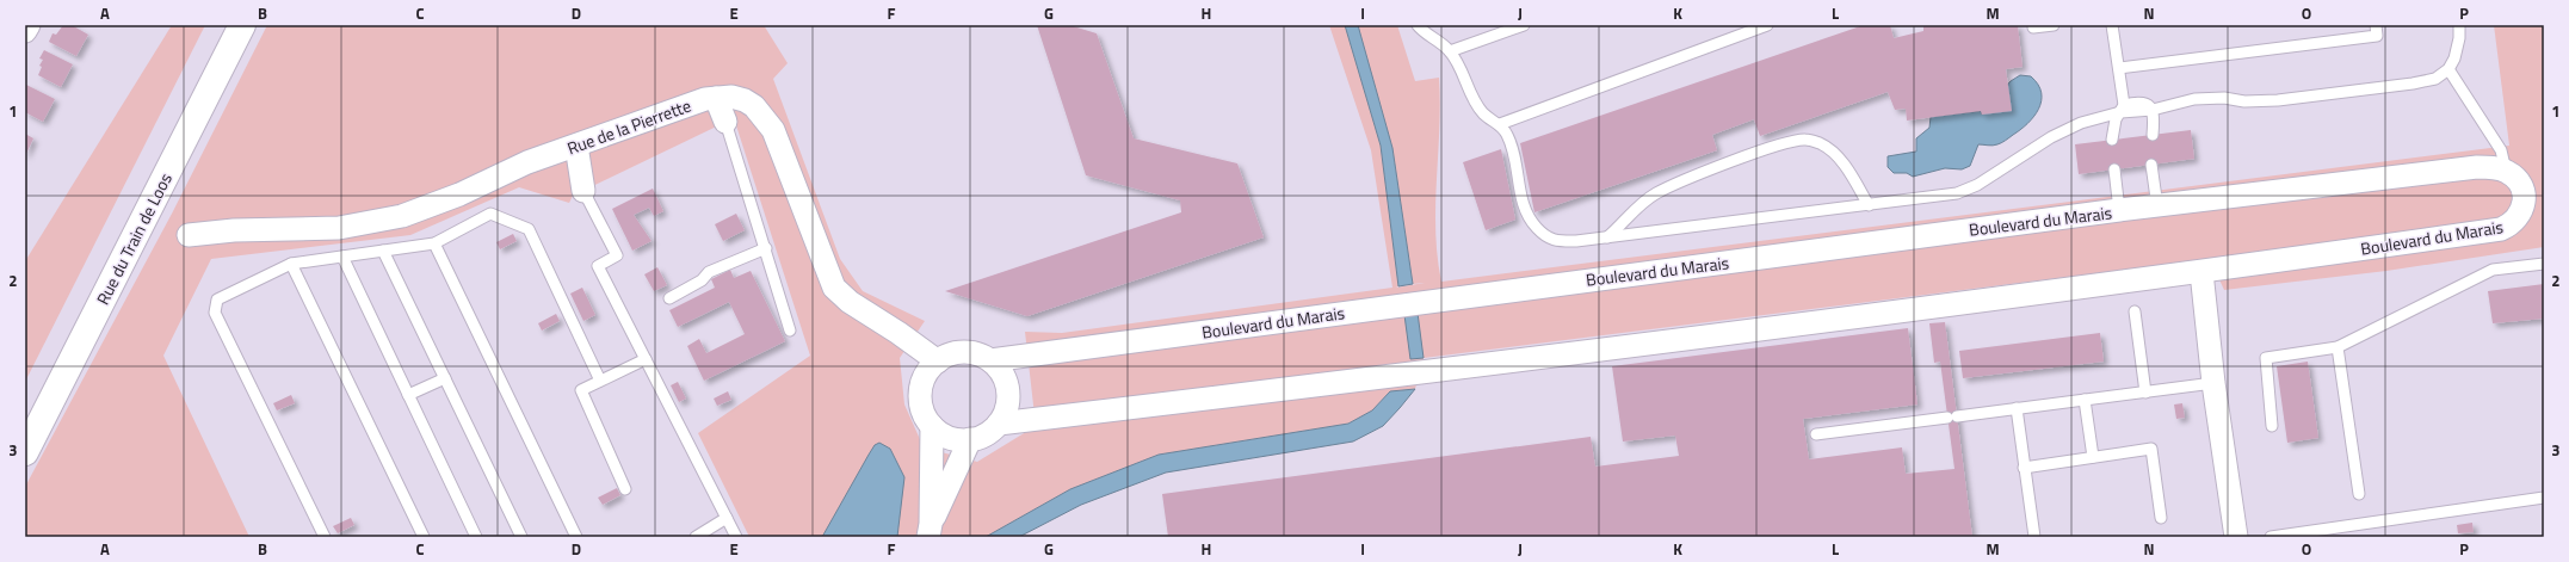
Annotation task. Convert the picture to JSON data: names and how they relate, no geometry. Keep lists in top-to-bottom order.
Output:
{
  "streets": {
    "street": ["Rue de la Pierrette", "Boulevard du Marais", "Rue du Train de Loos"]
  },
  "crossings": [
    ["Rue de la Pierrette", "Boulevard du Marais"]
  ],
  "grid": {
    "columns": [
      "A",
      "B",
      "C",
      "D",
      "E",
      "F",
      "G",
      "H",
      "I",
      "J",
      "K",
      "L",
      "M",
      "N",
      "O",
      "P"
    ],
    "rows": ["1", "2", "3"]
  }
}
